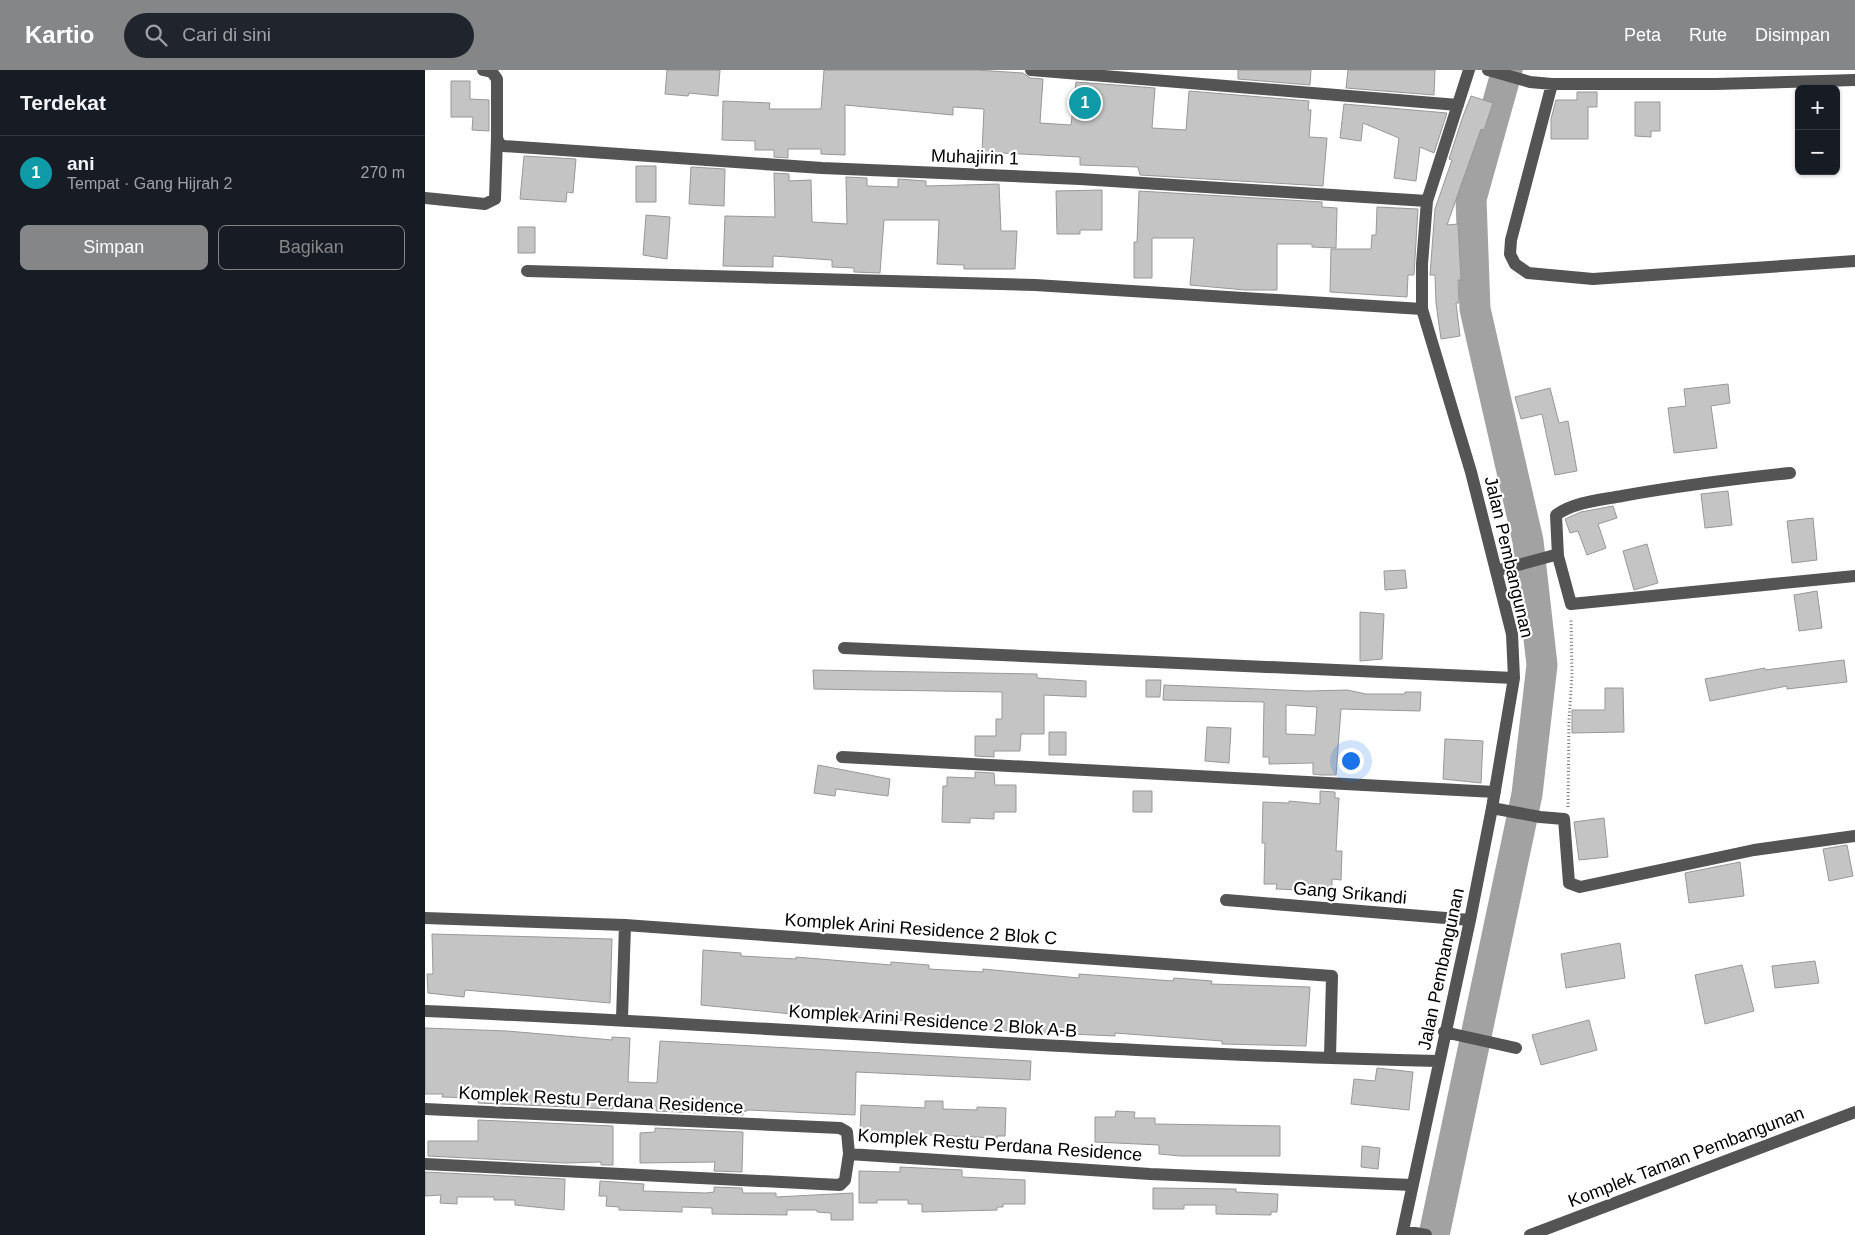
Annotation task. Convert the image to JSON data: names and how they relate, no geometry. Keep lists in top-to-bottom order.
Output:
{
  "streets": {
    "street": [
      "Muhajirin 1",
      "Jalan Pembangunan",
      "Gang Srikandi",
      "Komplek Arini Residence 2 Blok C",
      "Komplek Arini Residence 2 Blok A-B",
      "Komplek Restu Perdana Residence",
      "Komplek Taman Pembangunan"
    ]
  },
  "crossings": [
    ["Muhajirin 1", "Jalan Pembangunan"],
    ["Jalan Pembangunan", "Gang Srikandi"],
    ["Jalan Pembangunan", "Komplek Arini Residence 2 Blok A-B"],
    ["Jalan Pembangunan", "Komplek Restu Perdana Residence"],
    ["Komplek Arini Residence 2 Blok C", "Komplek Arini Residence 2 Blok A-B"]
  ],
  "page": {
    "header": "Kartio",
    "search": "Cari di sini",
    "nav": ["Peta", "Rute", "Disimpan"],
    "heading": "Terdekat",
    "map_buttons": ["+", "−"],
    "pins": "1",
    "list": [
      {
        "mark": "1",
        "name": "ani",
        "note": "Tempat · Gang Hijrah 2",
        "value": "270 m"
      }
    ],
    "buttons": ["Simpan", "Bagikan"]
  }
}
